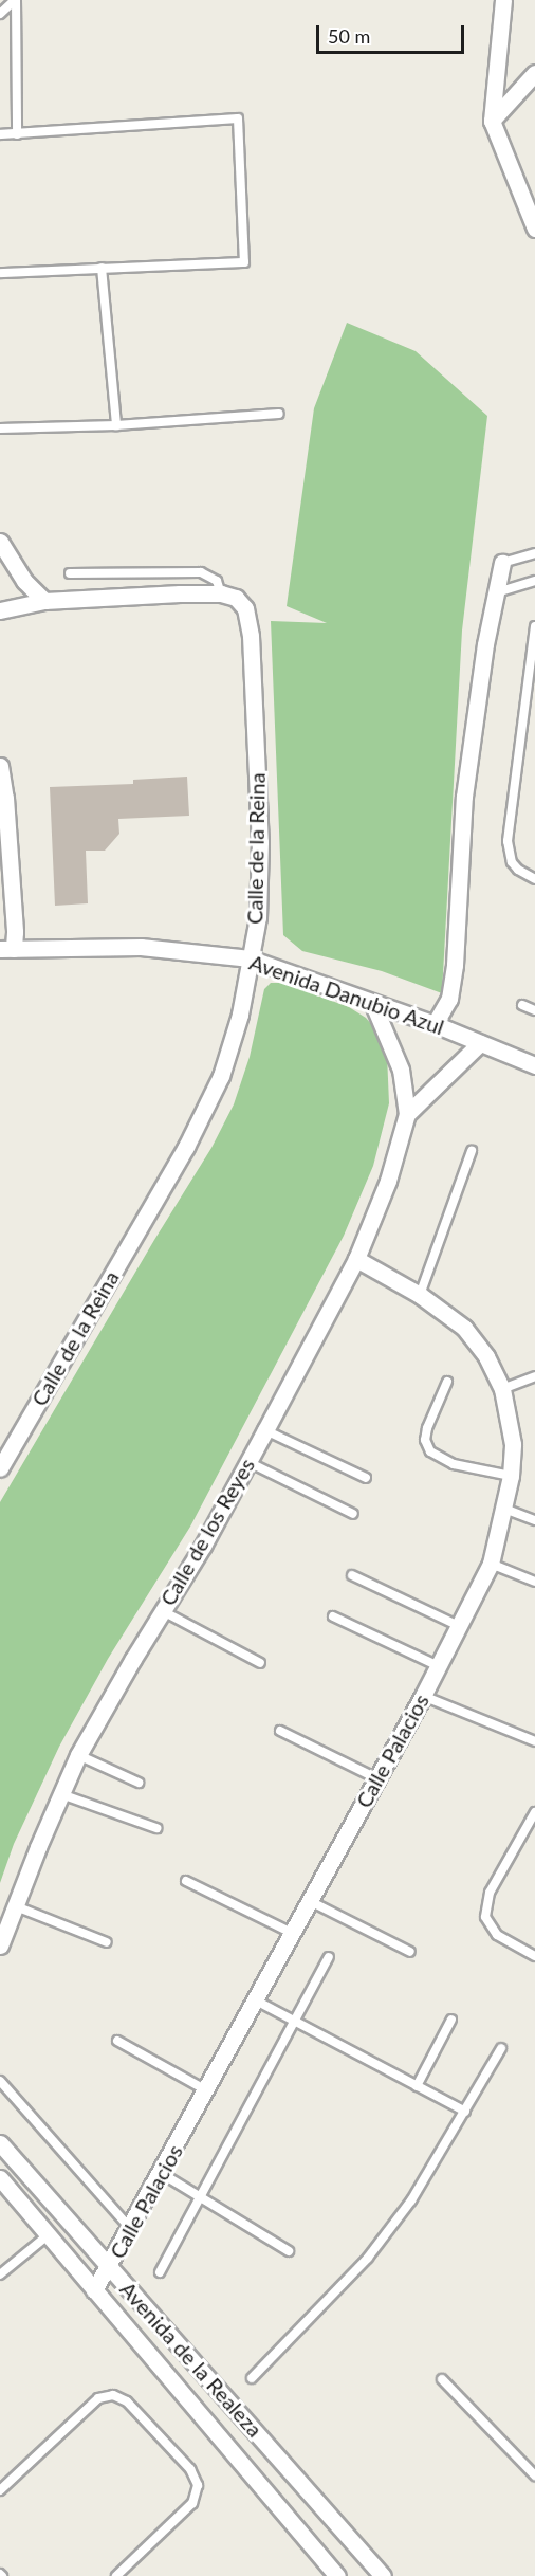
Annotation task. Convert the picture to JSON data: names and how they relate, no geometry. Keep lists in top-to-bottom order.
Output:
{
  "streets": {
    "street": [
      "Calle de la Reina",
      "Avenida Danubio Azul",
      "Calle de los Reyes",
      "Calle Palacios",
      "Avenida de la Realeza"
    ]
  },
  "crossings": [
    ["Calle de la Reina", "Avenida Danubio Azul"],
    ["Avenida Danubio Azul", "Calle de los Reyes"],
    ["Calle de los Reyes", "Calle Palacios"],
    ["Calle Palacios", "Avenida de la Realeza"]
  ],
  "scale_bar": "50 m"
}
